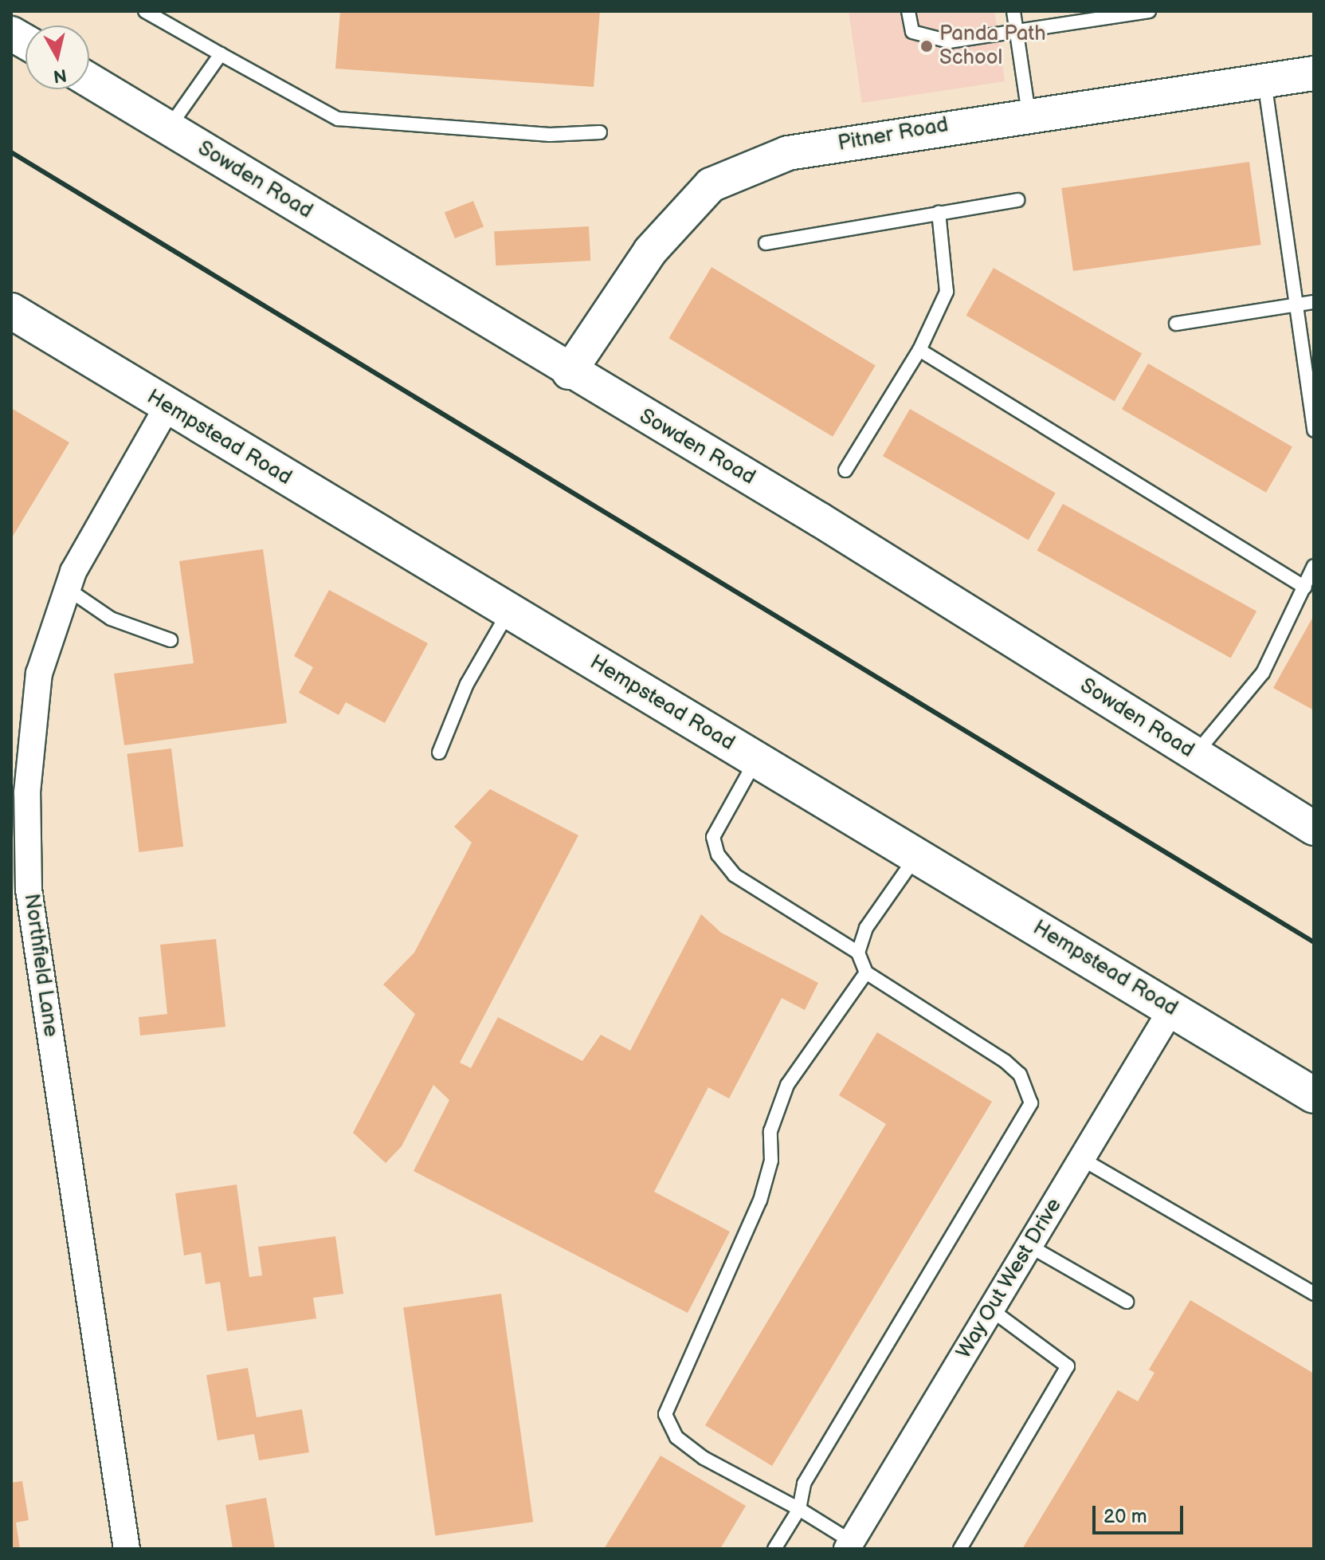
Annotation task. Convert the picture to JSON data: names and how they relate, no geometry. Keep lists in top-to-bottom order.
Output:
{
  "streets": {
    "main road": ["Hempstead Road"],
    "street": [
      "Pitner Road",
      "Sowden Road",
      "Northfield Lane",
      "Way Out West Drive"
    ]
  },
  "crossings": [
    ["Pitner Road", "Sowden Road"],
    ["Hempstead Road", "Northfield Lane"],
    ["Hempstead Road", "Way Out West Drive"]
  ],
  "places": ["Panda Path School"],
  "scale_bar": "20 m",
  "north": "bottom"
}
